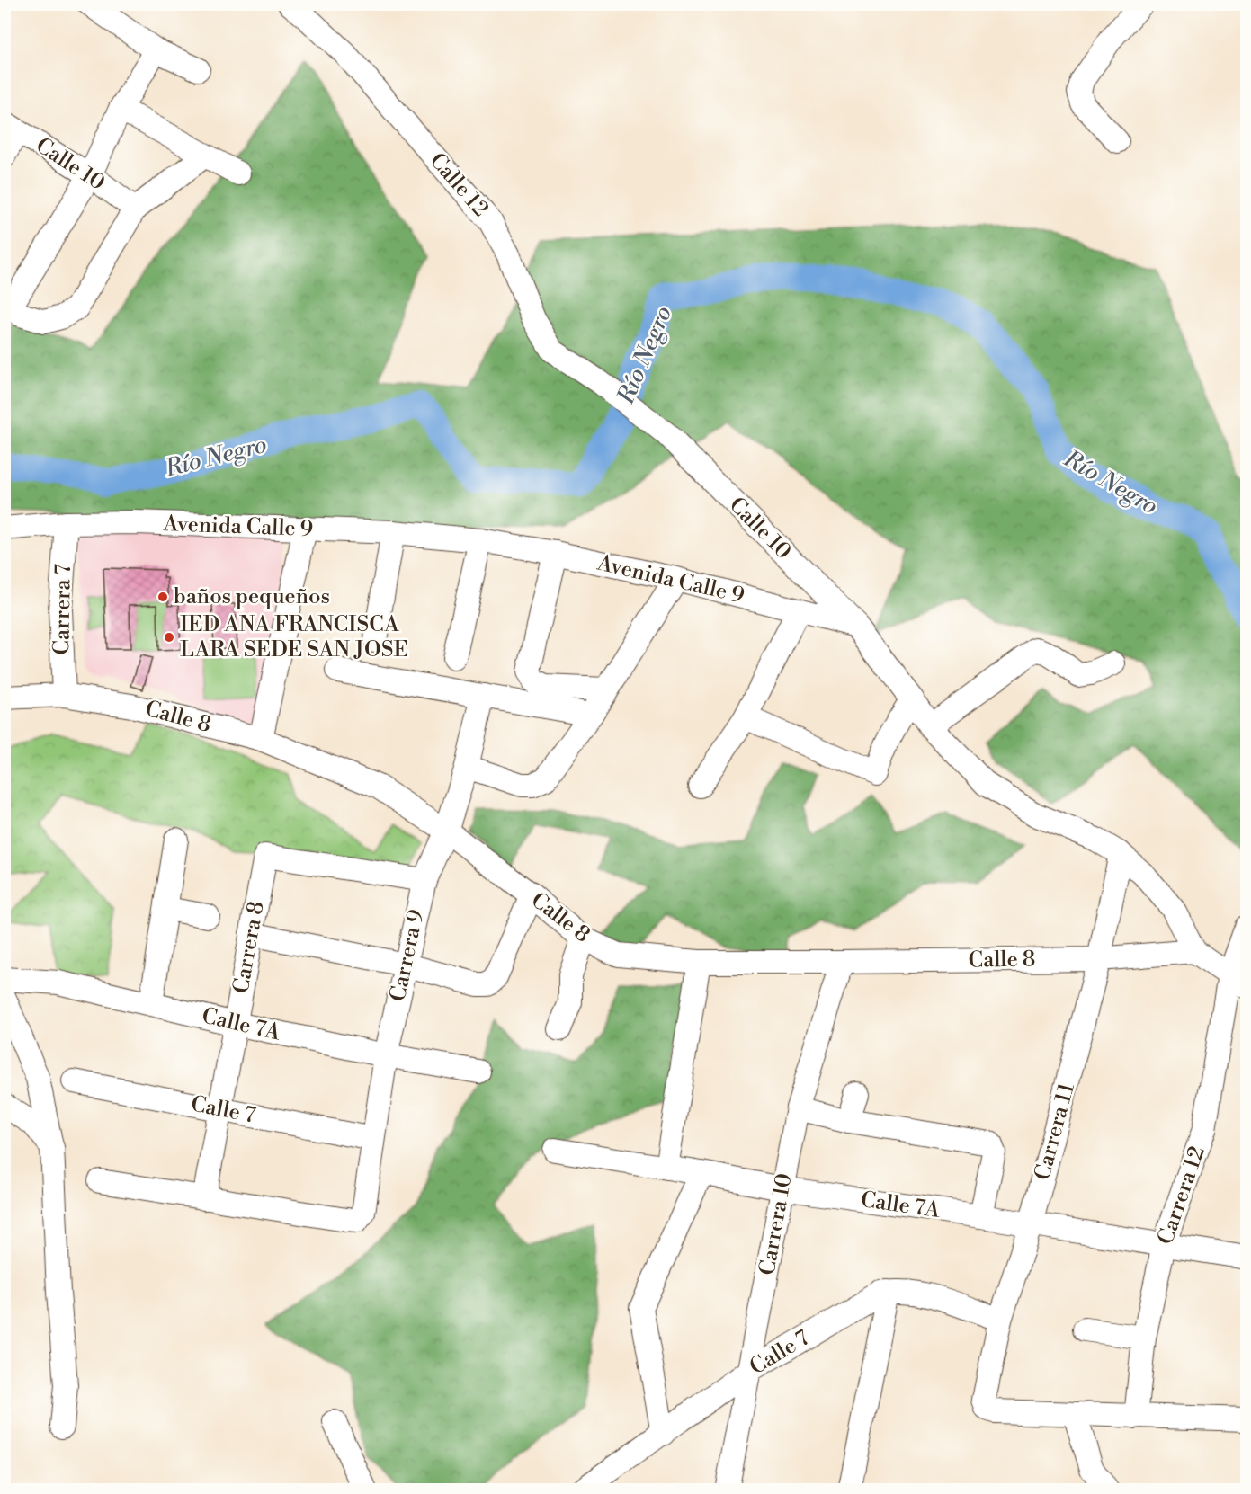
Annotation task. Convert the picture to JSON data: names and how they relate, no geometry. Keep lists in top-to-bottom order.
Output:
{
  "streets": {
    "street": [
      "Calle 10",
      "Calle 12",
      "Avenida Calle 9",
      "Carrera 7",
      "Calle 8",
      "Carrera 8",
      "Carrera 9",
      "Calle 7A",
      "Calle 7",
      "Carrera 11",
      "Carrera 12",
      "Carrera 10"
    ]
  },
  "crossings": [
    ["Calle 10", "Calle 12"],
    ["Calle 10", "Avenida Calle 9"],
    ["Avenida Calle 9", "Carrera 7"],
    ["Carrera 7", "Calle 8"],
    ["Calle 8", "Carrera 9"],
    ["Calle 8", "Carrera 11"],
    ["Calle 8", "Carrera 10"],
    ["Carrera 8", "Carrera 9"],
    ["Carrera 8", "Calle 7A"],
    ["Carrera 8", "Calle 7"],
    ["Carrera 9", "Calle 7A"],
    ["Carrera 9", "Calle 7"],
    ["Calle 7A", "Carrera 11"],
    ["Calle 7A", "Carrera 12"],
    ["Calle 7A", "Carrera 10"],
    ["Calle 7", "Carrera 11"],
    ["Calle 7", "Carrera 10"]
  ],
  "water": ["Río Negro"],
  "places": ["baños pequeños", "IED ANA FRANCISCA LARA SEDE SAN JOSE"]
}
